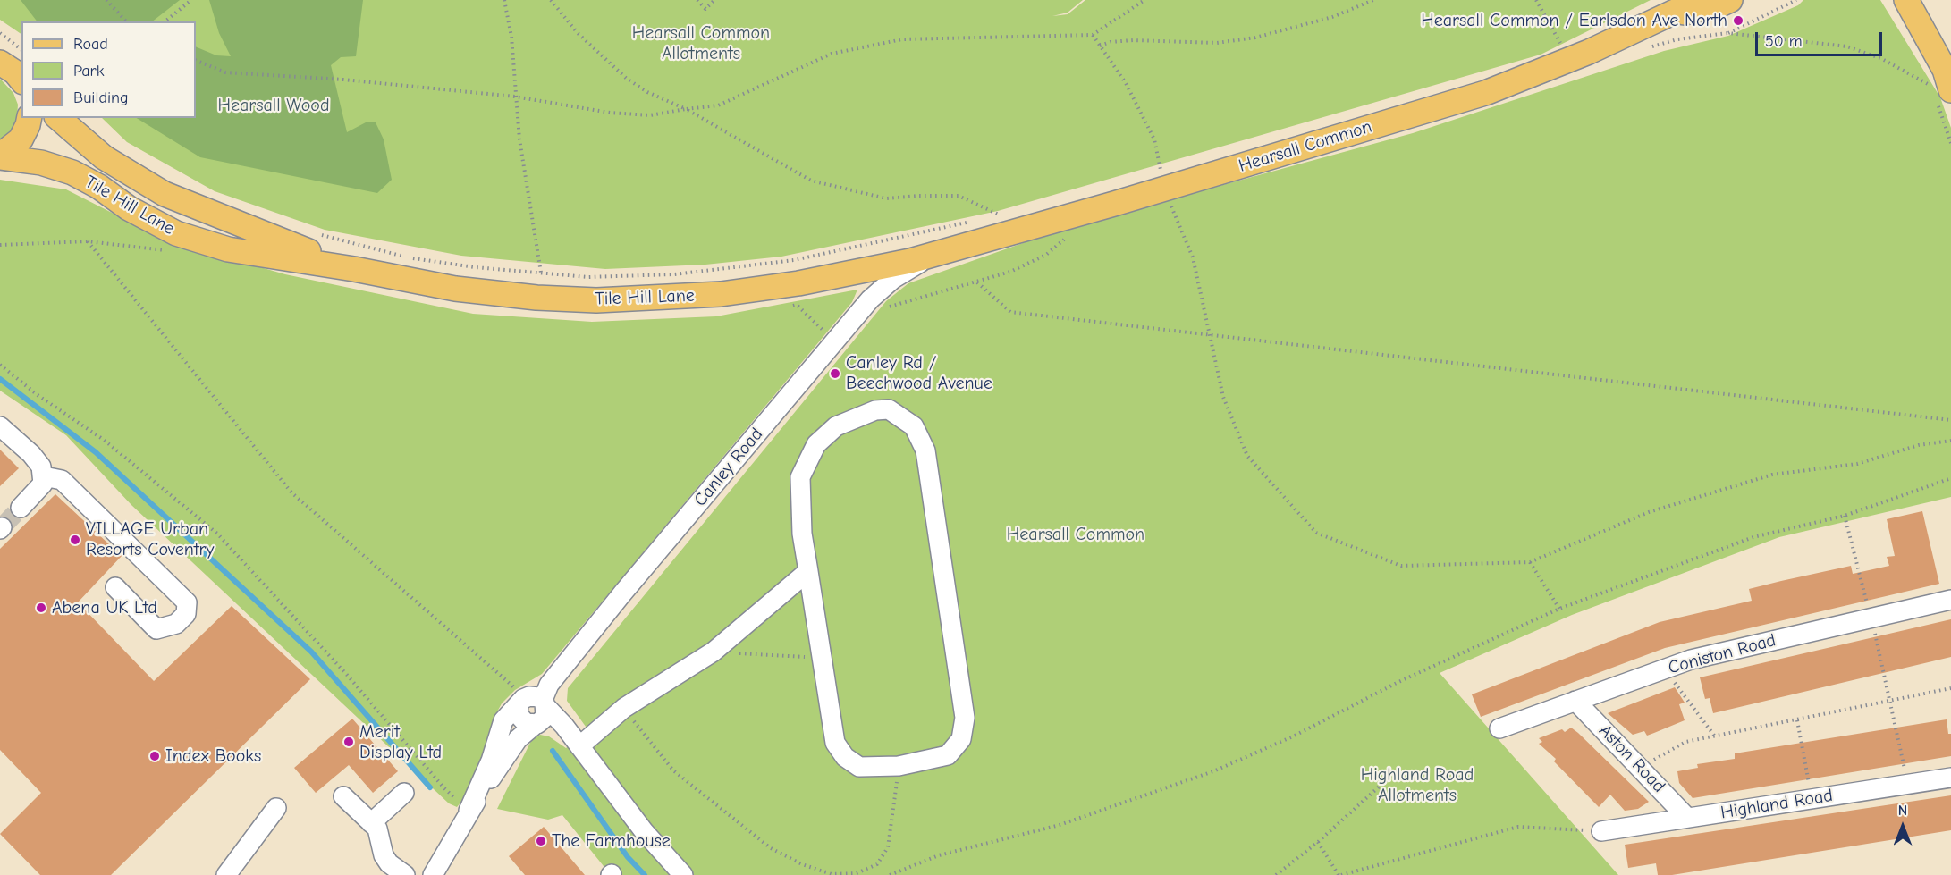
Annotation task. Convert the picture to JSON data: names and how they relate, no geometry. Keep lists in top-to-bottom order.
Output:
{
  "streets": {
    "main road": ["Hearsall Common", "Tile Hill Lane"],
    "street": [
      "Canley Road",
      "Coniston Road",
      "Aston Road",
      "Highland Road"
    ]
  },
  "crossings": [
    ["Hearsall Common", "Tile Hill Lane"],
    ["Hearsall Common", "Canley Road"],
    ["Tile Hill Lane", "Canley Road"],
    ["Coniston Road", "Aston Road"],
    ["Aston Road", "Highland Road"]
  ],
  "parks": [
    "Hearsall Common Allotments",
    "Hearsall Wood",
    "Hearsall Common",
    "Highland Road Allotments"
  ],
  "places": [
    "Hearsall Common / Earlsdon Ave North",
    "Canley Rd / Beechwood Avenue",
    "VILLAGE Urban Resorts Coventry",
    "Abena UK Ltd",
    "Merit Display Ltd",
    "Index Books",
    "The Farmhouse"
  ],
  "legend": ["Road", "Park", "Building"],
  "scale_bar": "50 m",
  "north": "top"
}
